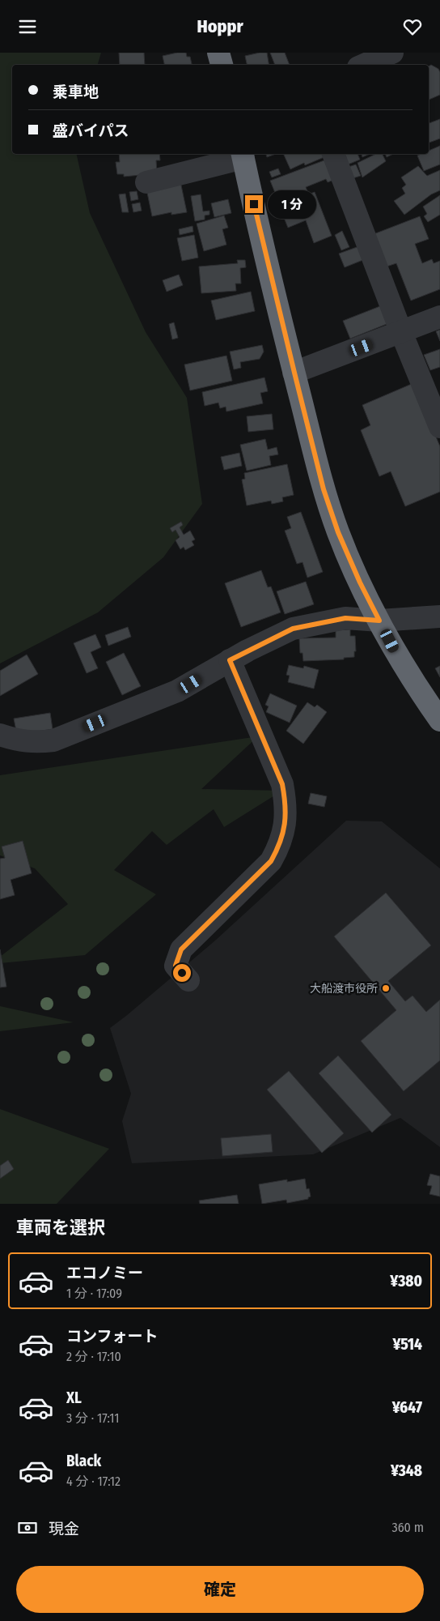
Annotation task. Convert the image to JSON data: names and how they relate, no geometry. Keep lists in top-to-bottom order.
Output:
{
  "places": ["大船渡市役所"],
  "page": {
    "header": "Hoppr",
    "banner": ["乗車地", "盛バイパス"],
    "bubble": "1 分",
    "heading": "車両を選択",
    "list": [
      {
        "name": "エコノミー",
        "note": "1 分 · 17:09",
        "value": "¥380"
      },
      {
        "name": "コンフォート",
        "note": "2 分 · 17:10",
        "value": "¥514"
      },
      {
        "name": "XL",
        "note": "3 分 · 17:11",
        "value": "¥647"
      },
      {
        "name": "Black",
        "note": "4 分 · 17:12",
        "value": "¥348"
      }
    ],
    "pay": ["現金", "360 m"],
    "buttons": "確定"
  }
}
